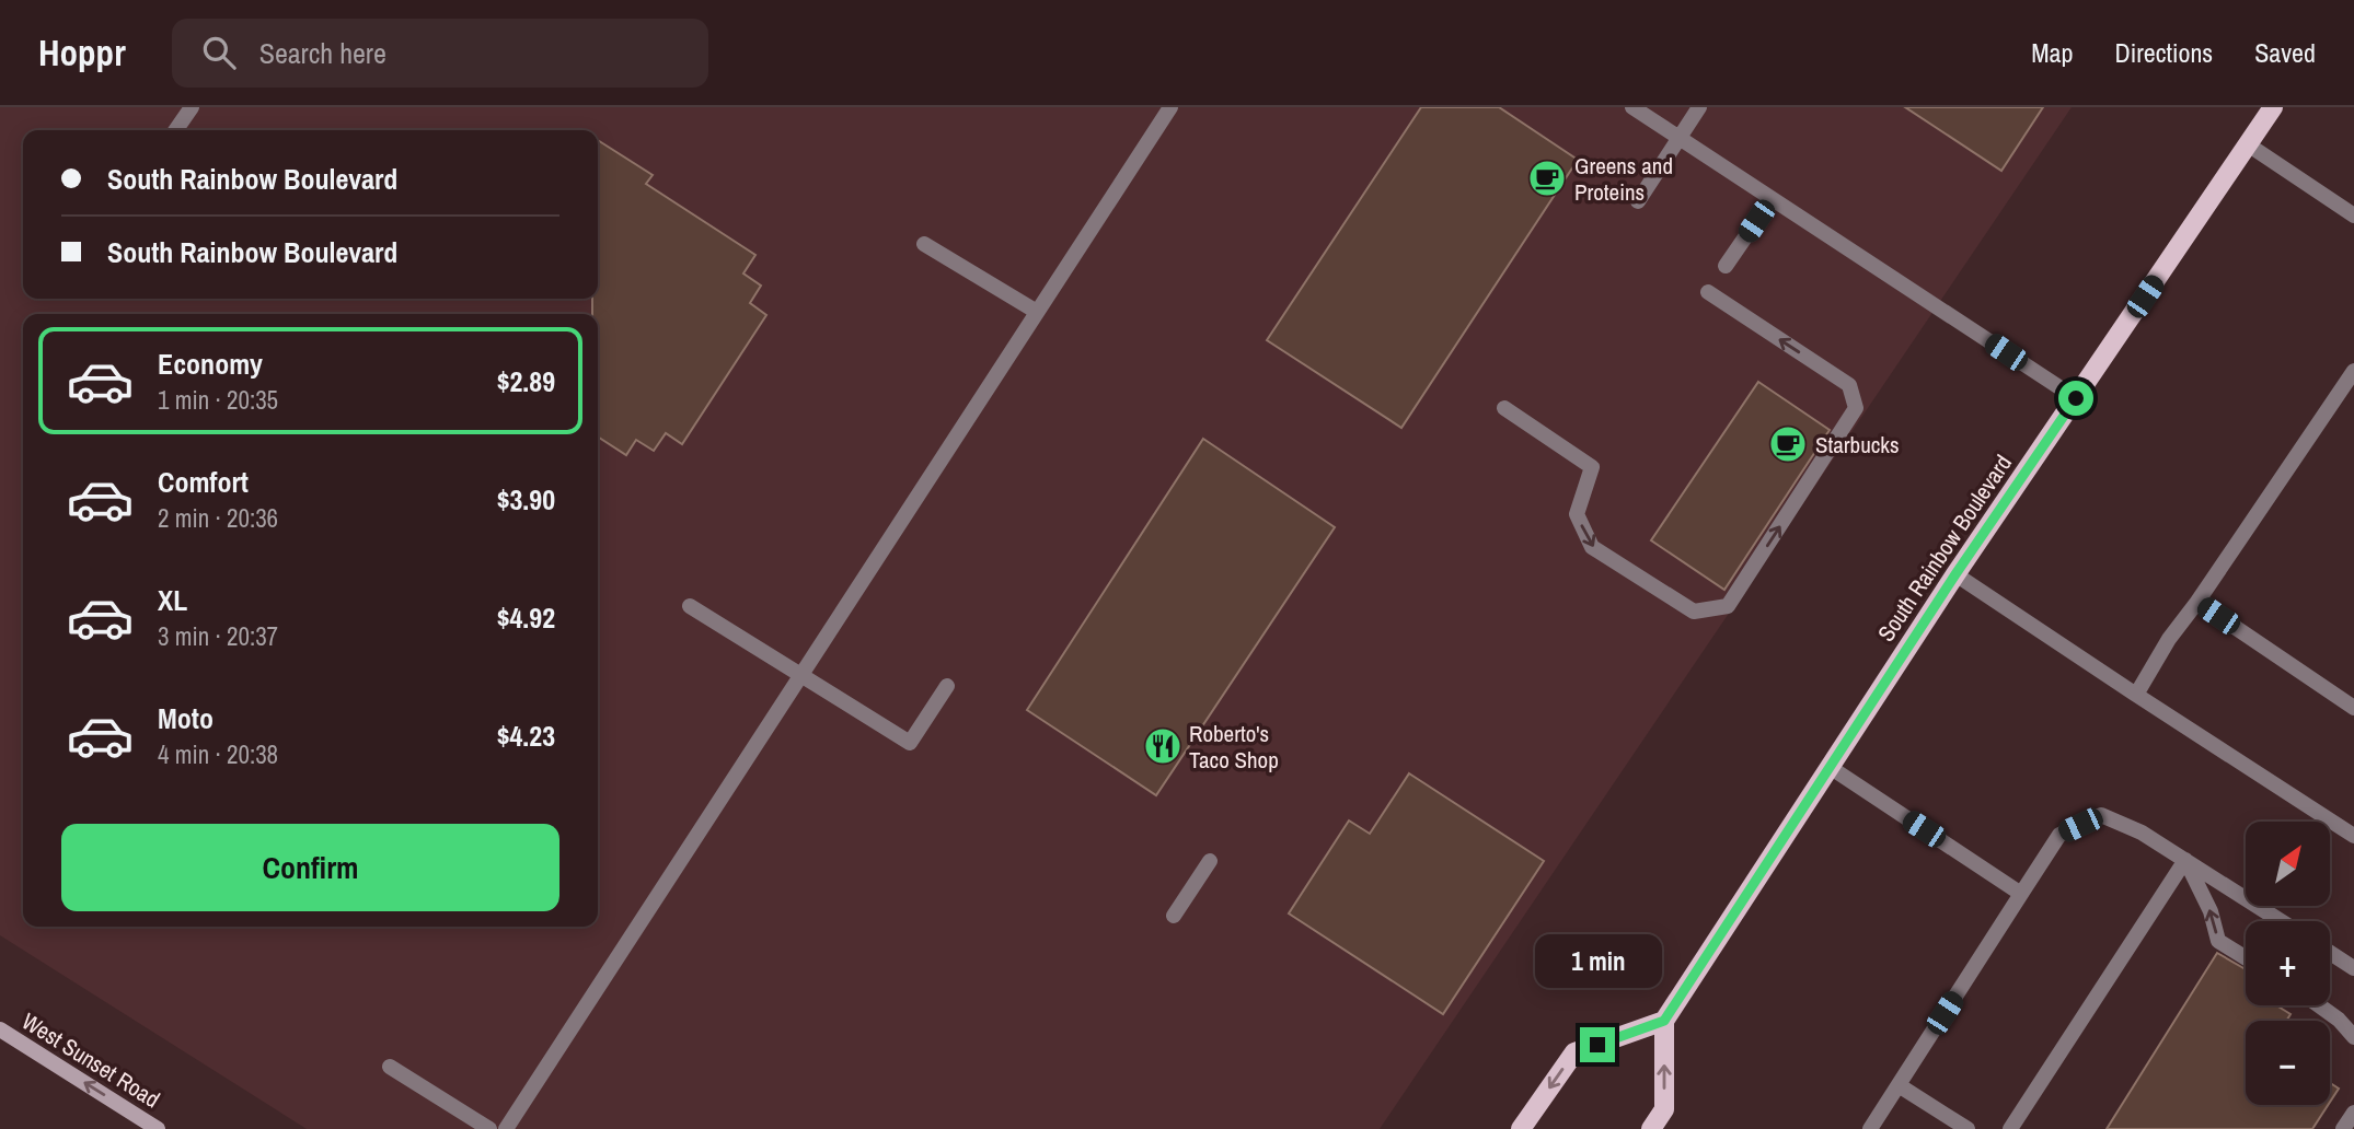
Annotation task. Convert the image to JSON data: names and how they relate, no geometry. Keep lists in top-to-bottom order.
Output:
{
  "streets": {
    "main road": ["South Rainbow Boulevard", "West Sunset Road"]
  },
  "one_way": ["West Sunset Road"],
  "places": {
    "cafe": ["Greens and Proteins", "Starbucks"],
    "restaurant": ["Roberto's Taco Shop"]
  },
  "north": "top right",
  "page": {
    "header": "Hoppr",
    "search": "Search here",
    "nav": ["Map", "Directions", "Saved"],
    "banner": ["South Rainbow Boulevard", "South Rainbow Boulevard"],
    "list": [
      {
        "name": "Economy",
        "note": "1 min · 20:35",
        "value": "$2.89"
      },
      {
        "name": "Comfort",
        "note": "2 min · 20:36",
        "value": "$3.90"
      },
      {
        "name": "XL",
        "note": "3 min · 20:37",
        "value": "$4.92"
      },
      {
        "name": "Moto",
        "note": "4 min · 20:38",
        "value": "$4.23"
      }
    ],
    "buttons": "Confirm",
    "map_buttons": ["+", "−"],
    "bubble": "1 min"
  }
}
